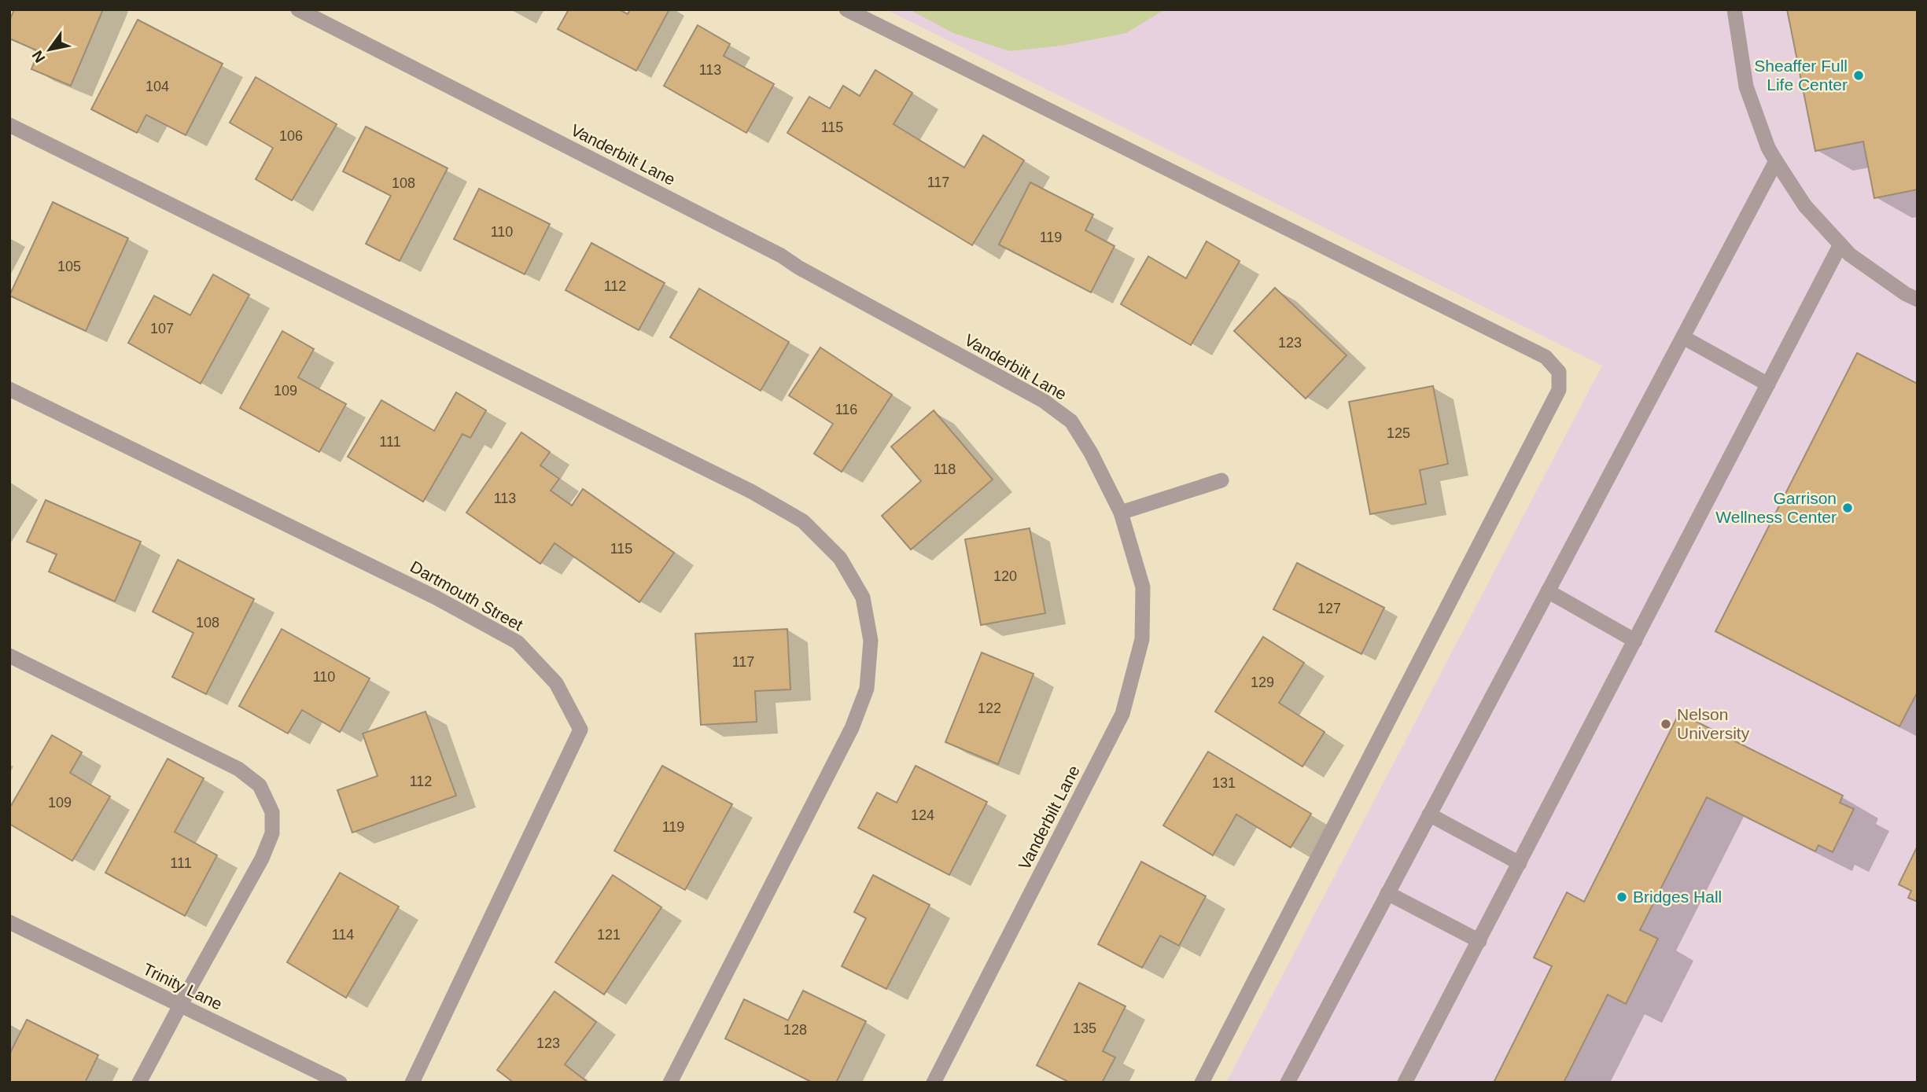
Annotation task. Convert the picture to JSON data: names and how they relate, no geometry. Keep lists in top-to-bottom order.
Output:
{
  "streets": {
    "street": ["Vanderbilt Lane", "Dartmouth Street", "Trinity Lane"]
  },
  "places": [
    "Sheaffer Full Life Center",
    "Garrison Wellness Center",
    "Nelson University",
    "Bridges Hall"
  ],
  "house_numbers": [
    "113",
    "104",
    "115",
    "106",
    "117",
    "108",
    "110",
    "119",
    "105",
    "112",
    "107",
    "123",
    "109",
    "116",
    "125",
    "111",
    "118",
    "113",
    "115",
    "120",
    "127",
    "108",
    "117",
    "110",
    "129",
    "122",
    "112",
    "131",
    "109",
    "124",
    "119",
    "111",
    "114",
    "121",
    "135",
    "128",
    "123"
  ],
  "north": "bottom left"
}
